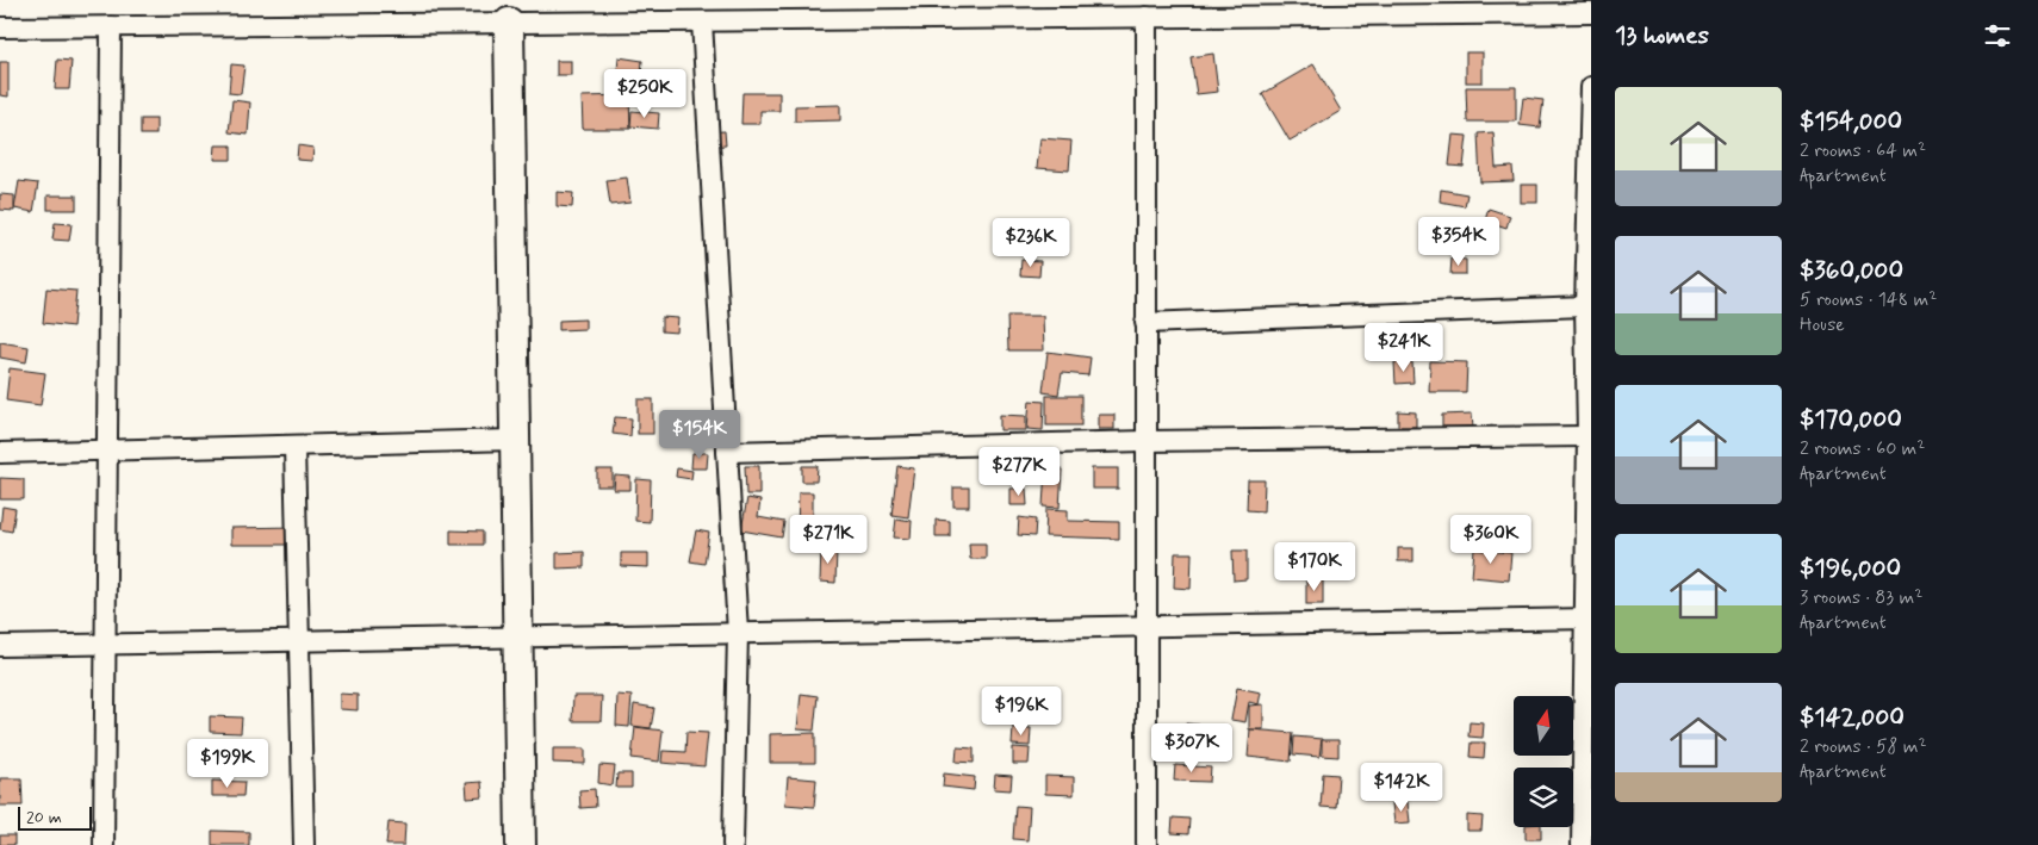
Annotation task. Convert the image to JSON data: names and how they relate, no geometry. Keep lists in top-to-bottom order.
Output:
{
  "scale_bar": "20 m",
  "north": "top",
  "page": {
    "heading": "13 homes",
    "price": [
      "$250K",
      "$354K",
      "$236K",
      "$241K",
      "$154K",
      "$277K",
      "$271K",
      "$360K",
      "$170K",
      "$196K",
      "$307K",
      "$199K",
      "$142K"
    ],
    "list": [
      {
        "name": "$154,000",
        "note": "2 rooms · 64 m² · Apartment"
      },
      {
        "name": "$360,000",
        "note": "5 rooms · 148 m² · House"
      },
      {
        "name": "$170,000",
        "note": "2 rooms · 60 m² · Apartment"
      },
      {
        "name": "$196,000",
        "note": "3 rooms · 83 m² · Apartment"
      },
      {
        "name": "$142,000",
        "note": "2 rooms · 58 m² · Apartment"
      }
    ],
    "scale": "20 m"
  }
}
